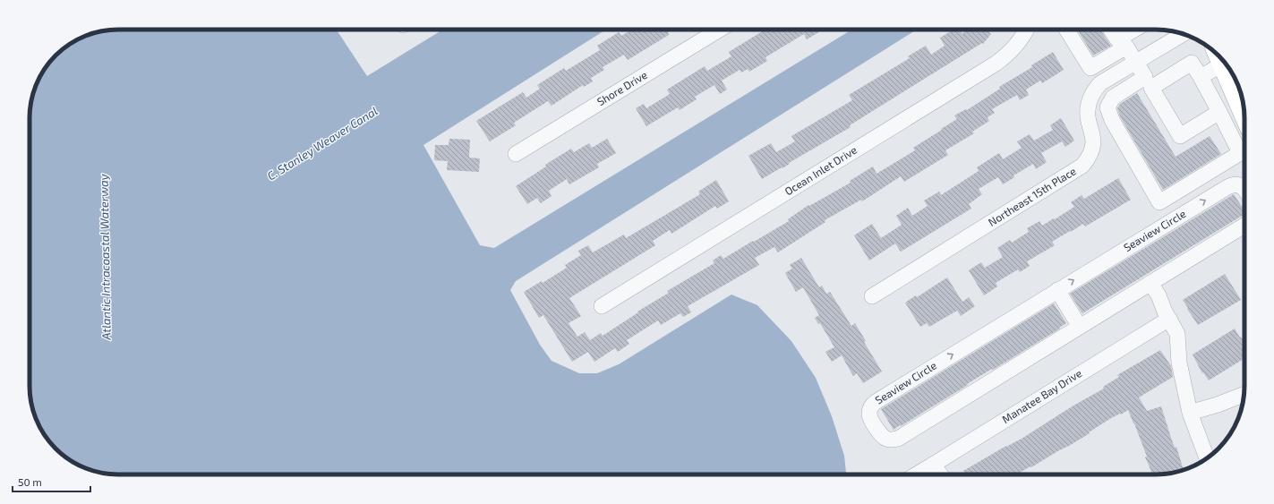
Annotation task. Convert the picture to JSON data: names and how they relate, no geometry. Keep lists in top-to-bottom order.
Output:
{
  "streets": {
    "street": [
      "Shore Drive",
      "Ocean Inlet Drive",
      "Northeast 15th Place",
      "Seaview Circle",
      "Manatee Bay Drive"
    ]
  },
  "water": ["C. Stanley Weaver Canal", "Atlantic Intracoastal Waterway"],
  "scale_bar": "50 m"
}
